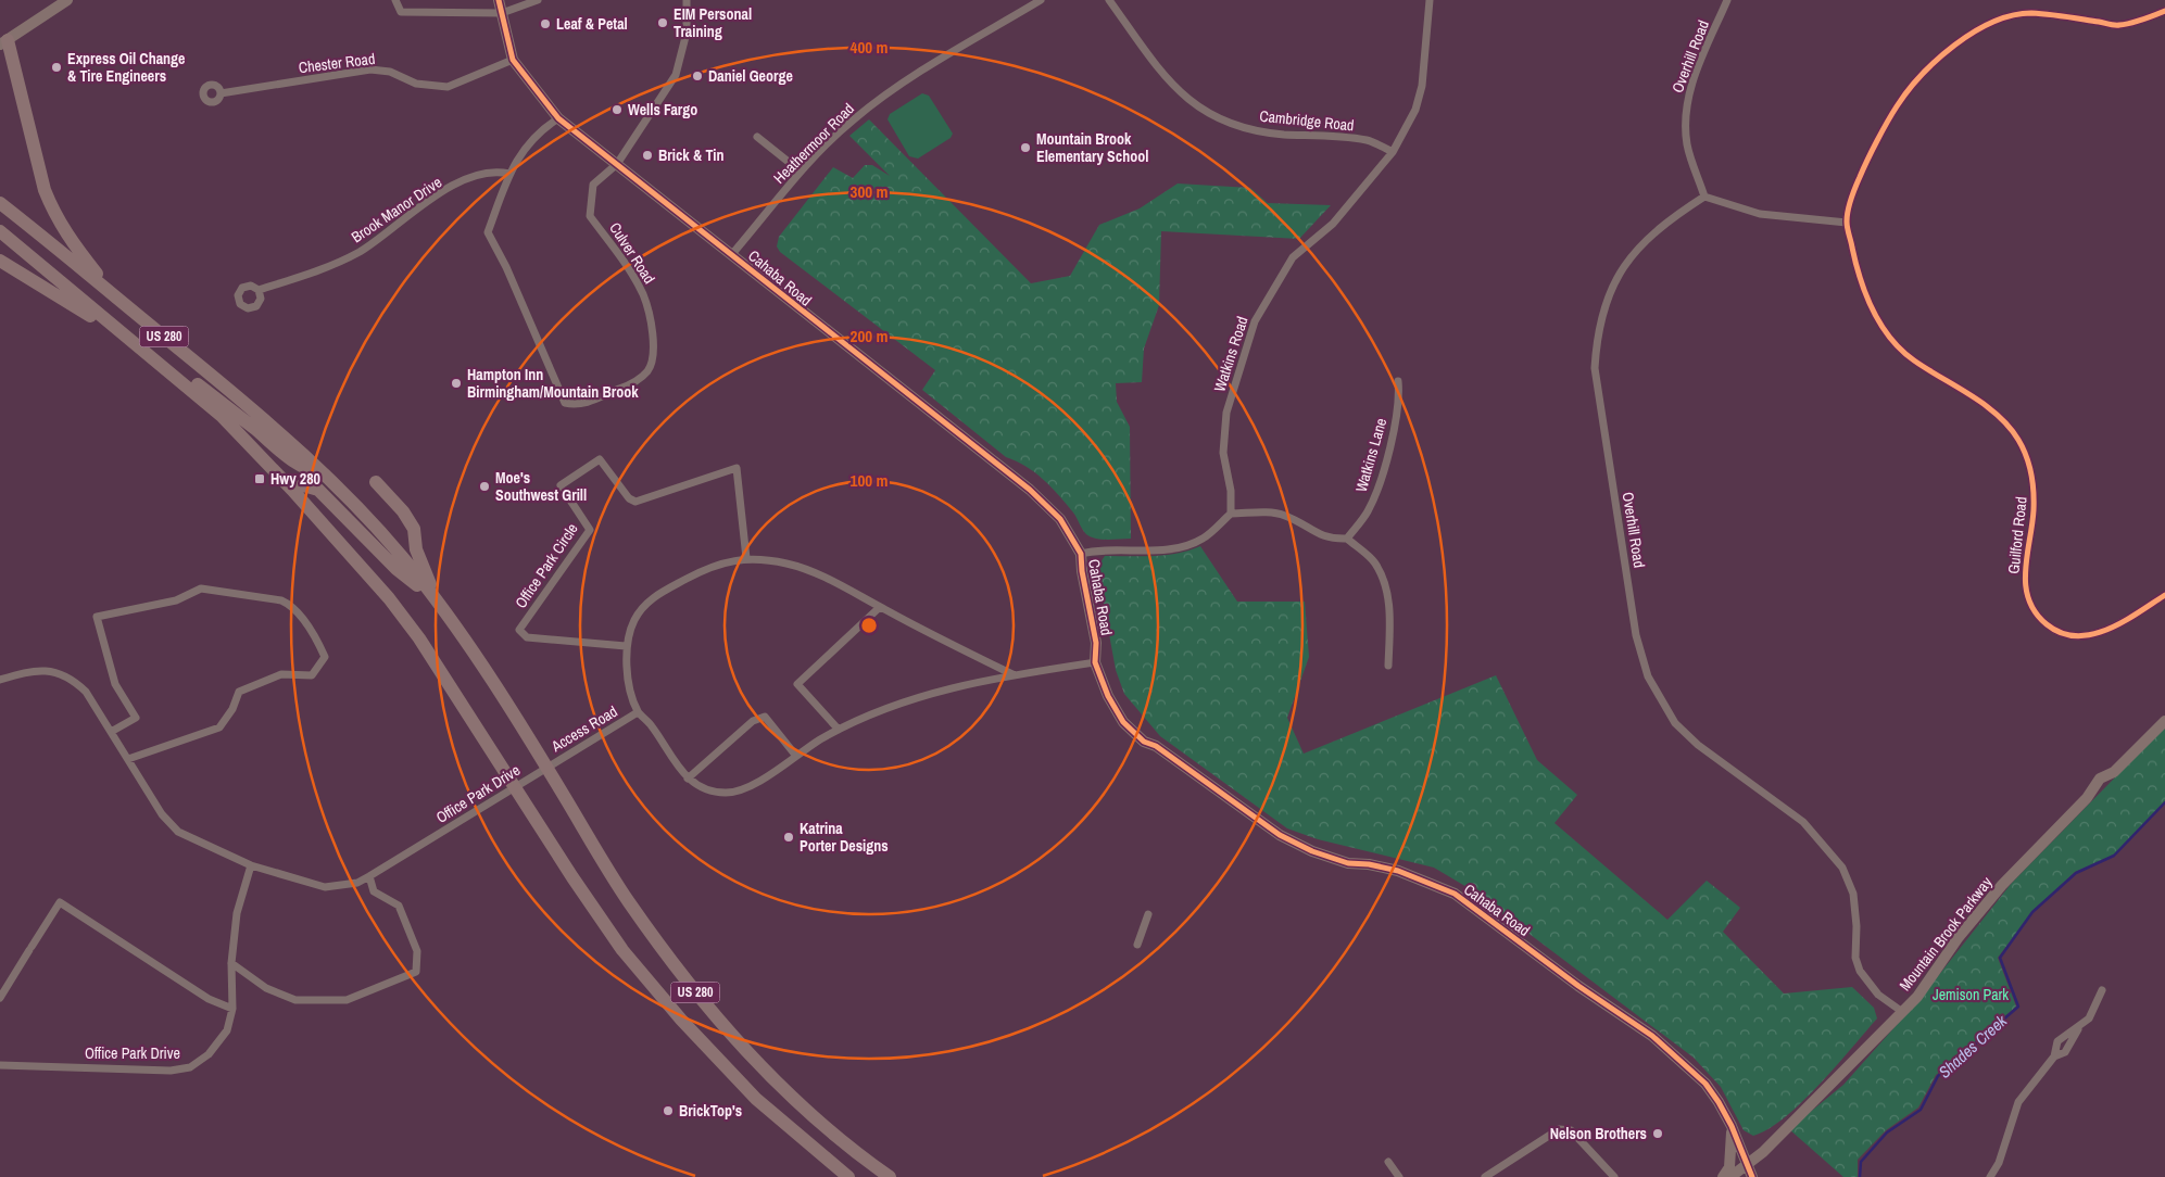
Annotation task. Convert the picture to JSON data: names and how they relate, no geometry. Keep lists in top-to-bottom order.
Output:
{
  "streets": {
    "highway": ["US 280"],
    "street": [
      "Overhill Road",
      "Chester Road",
      "Cambridge Road",
      "Heathermoor Road",
      "Brook Manor Drive",
      "Culver Road",
      "Cahaba Road",
      "Watkins Road",
      "Watkins Lane",
      "Guilford Road",
      "Office Park Circle",
      "Access Road",
      "Office Park Drive",
      "Mountain Brook Parkway"
    ]
  },
  "crossings": [
    ["Overhill Road", "Mountain Brook Parkway"],
    ["Chester Road", "Cahaba Road"],
    ["Cambridge Road", "Watkins Road"],
    ["Heathermoor Road", "Cahaba Road"],
    ["Brook Manor Drive", "Culver Road"],
    ["Culver Road", "Cahaba Road"],
    ["Cahaba Road", "Mountain Brook Parkway"],
    ["US 280", "Access Road"],
    ["US 280", "Office Park Drive"],
    ["Access Road", "Office Park Drive"]
  ],
  "water": ["Shades Creek"],
  "parks": ["Jemison Park"],
  "places": {
    "other": [
      "EIM Personal Training",
      "Leaf & Petal",
      "Express Oil Change & Tire Engineers",
      "Daniel George",
      "Wells Fargo",
      "Mountain Brook Elementary School",
      "Brick & Tin",
      "Hampton Inn Birmingham/Mountain Brook",
      "Moe's Southwest Grill",
      "Katrina Porter Designs",
      "BrickTop's",
      "Nelson Brothers"
    ],
    "transit": ["Hwy 280"]
  },
  "rings": [
    "400 m",
    "300 m",
    "200 m",
    "100 m"
  ]
}
